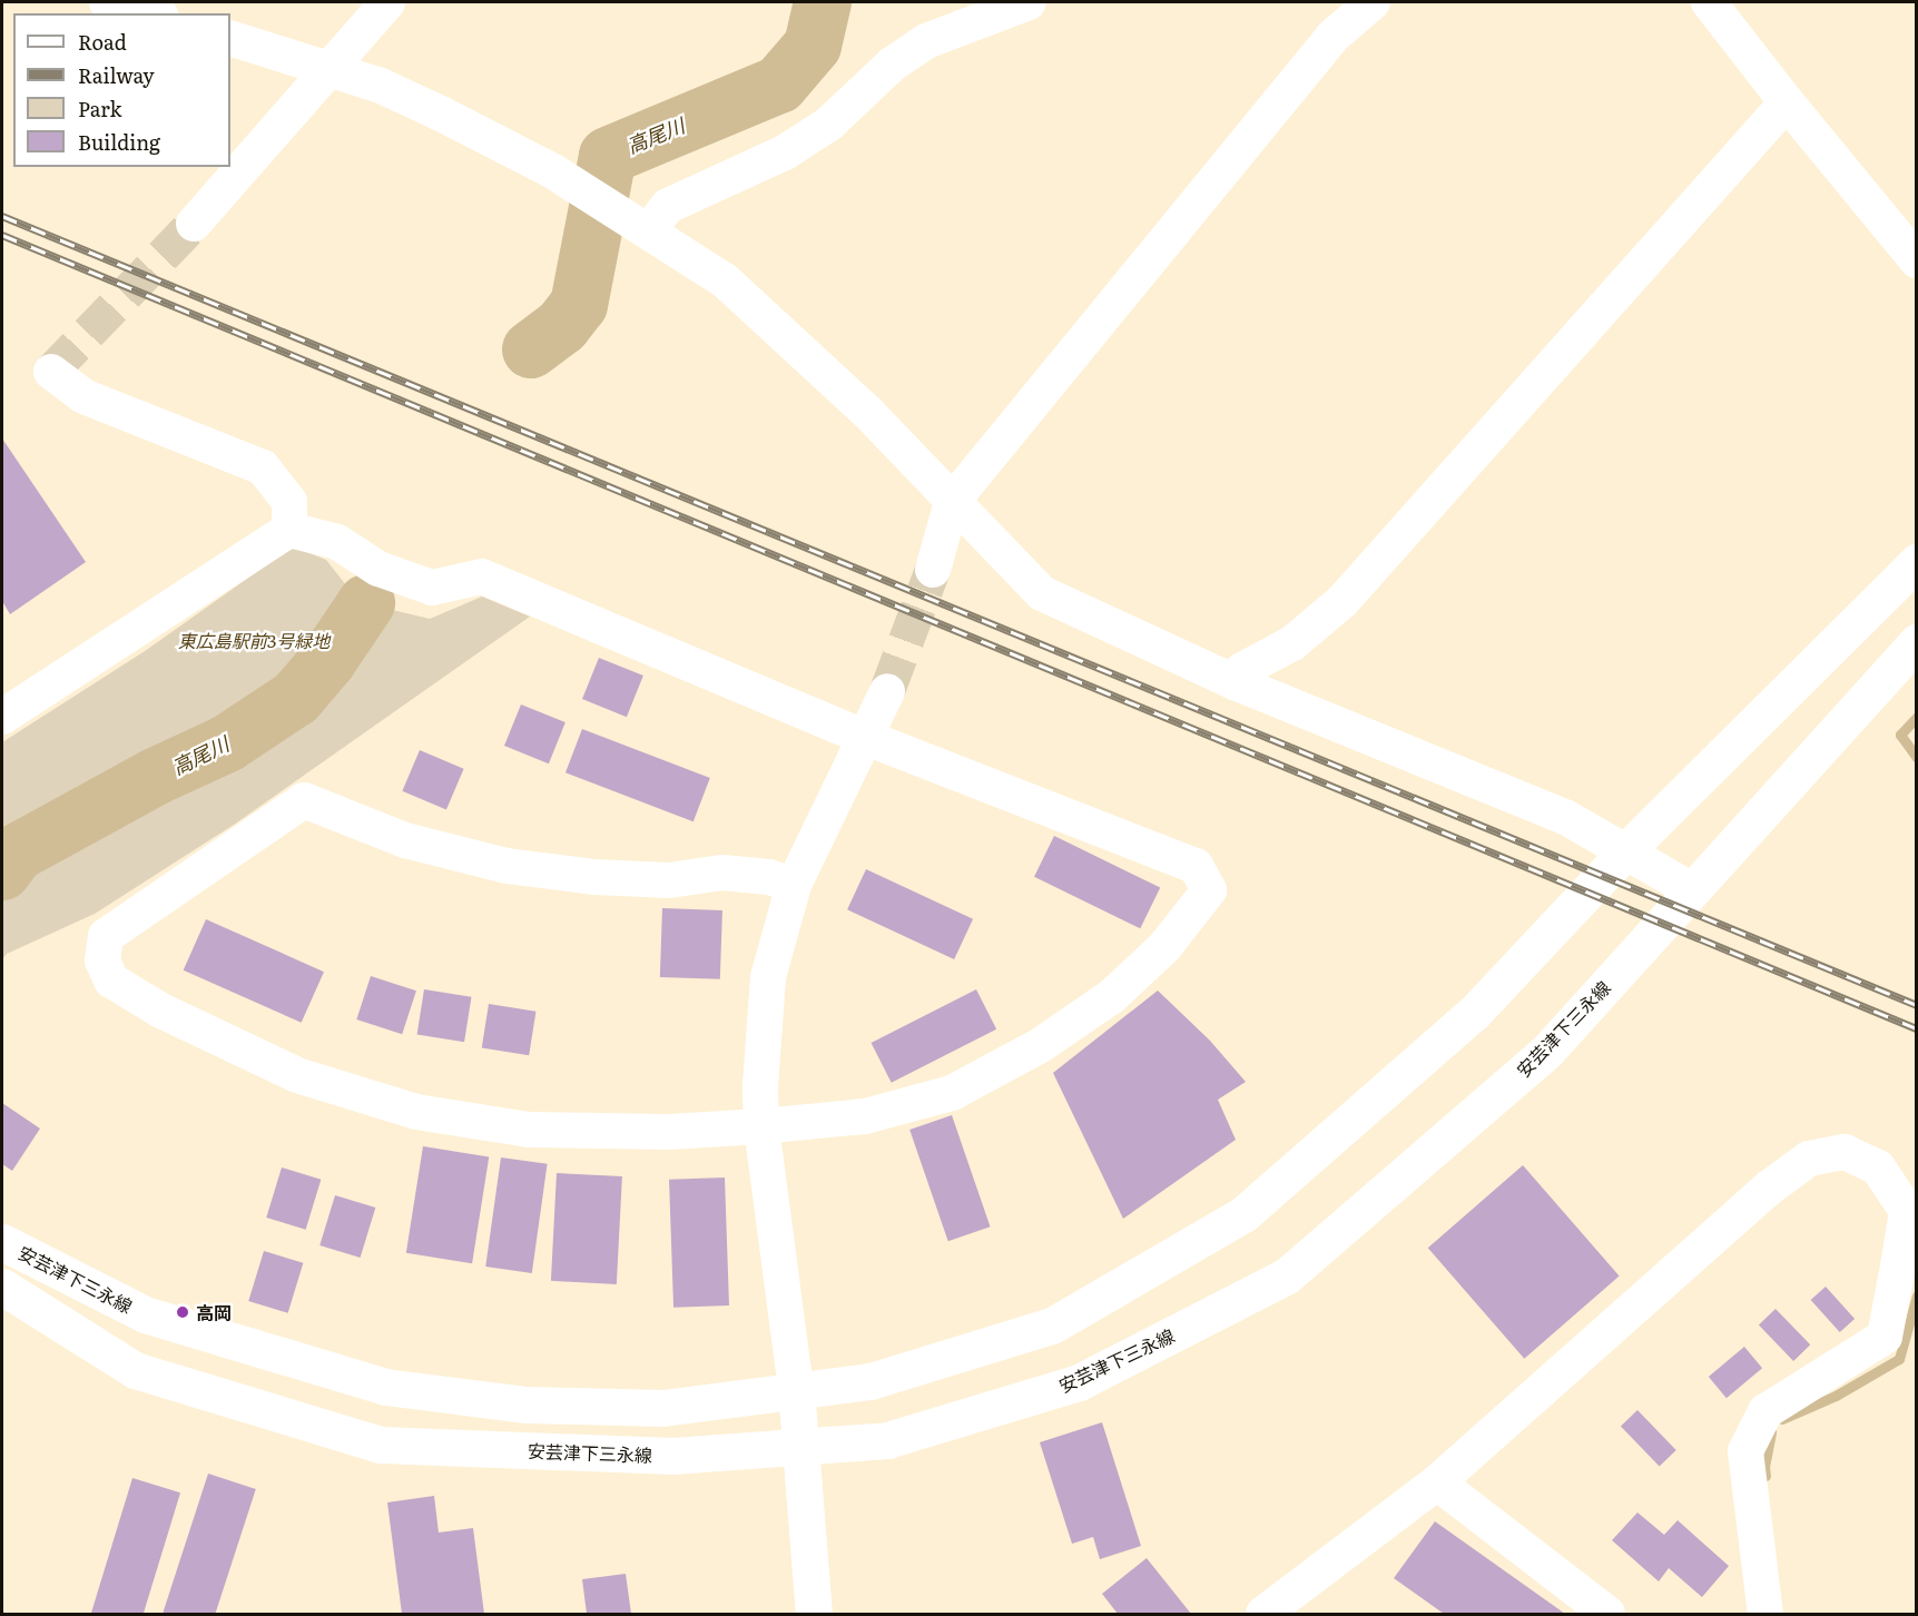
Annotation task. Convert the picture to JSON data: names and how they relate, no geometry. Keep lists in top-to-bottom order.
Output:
{
  "streets": {
    "main road": ["安芸津下三永線"]
  },
  "water": ["高尾川"],
  "parks": ["東広島駅前3号緑地"],
  "places": ["高岡"],
  "legend": [
    "Road",
    "Railway",
    "Park",
    "Building"
  ]
}
